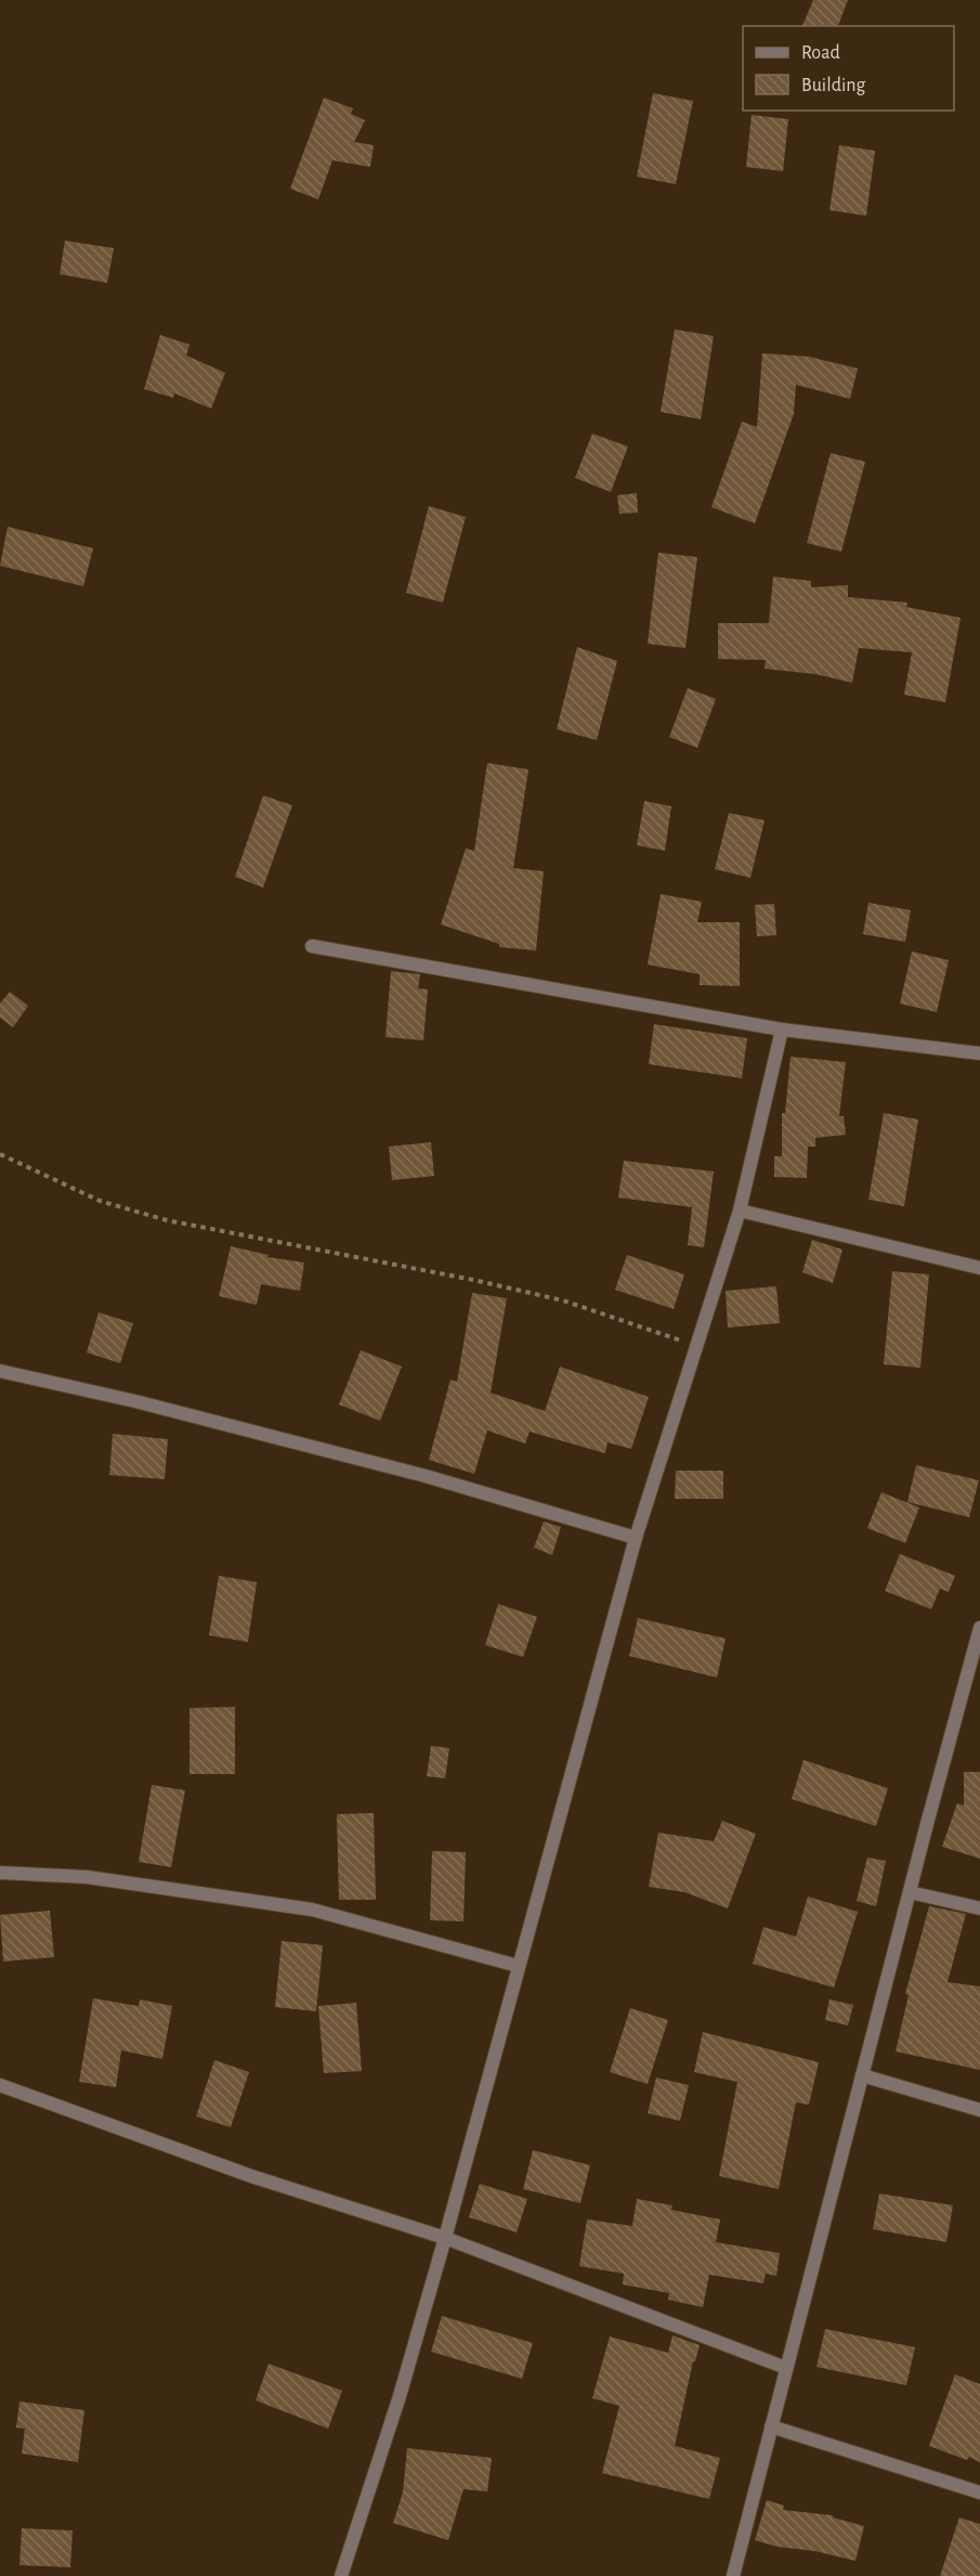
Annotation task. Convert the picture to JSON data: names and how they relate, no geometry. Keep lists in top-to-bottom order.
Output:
{
  "legend": ["Road", "Building"]
}
